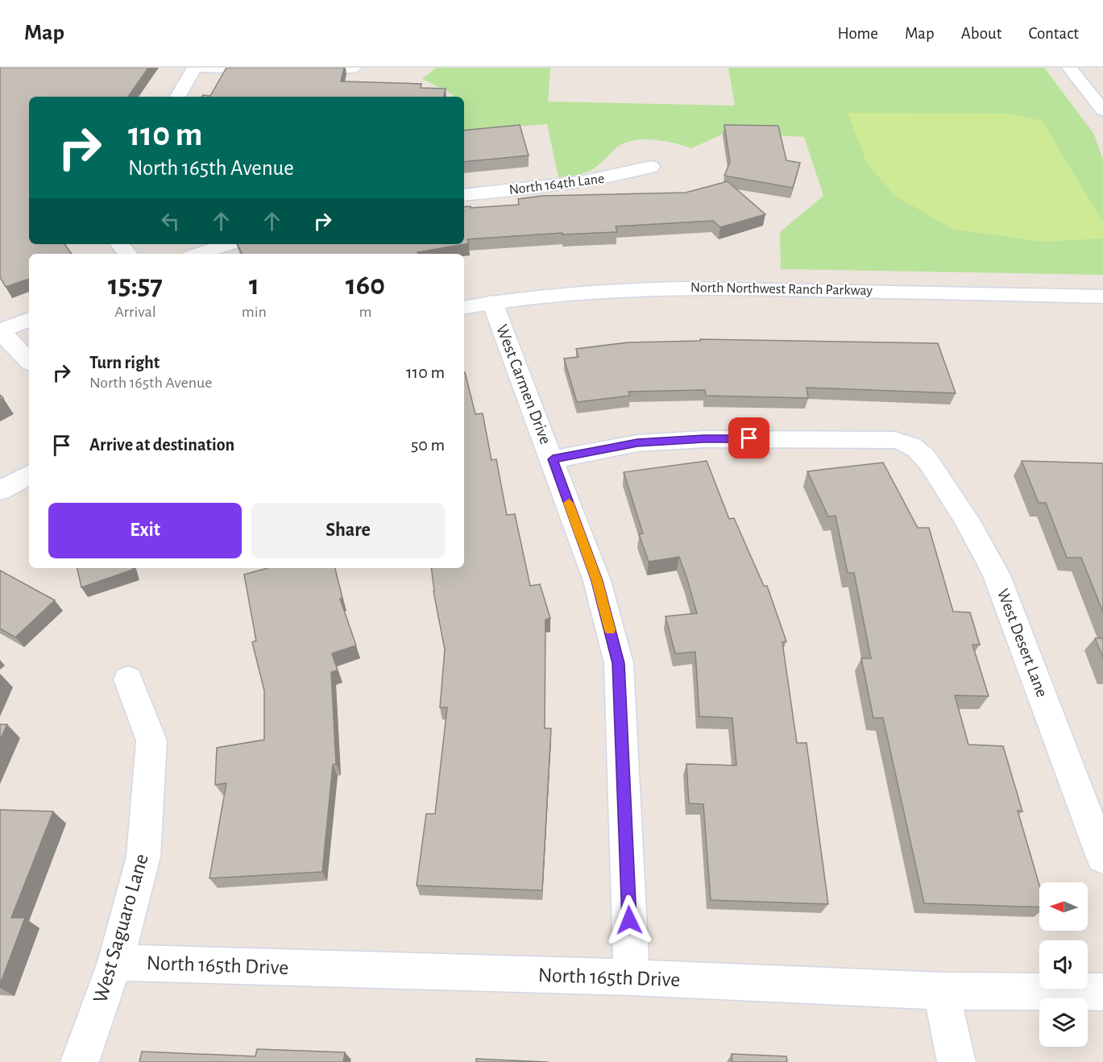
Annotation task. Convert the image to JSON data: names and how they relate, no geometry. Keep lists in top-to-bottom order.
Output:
{
  "streets": {
    "street": [
      "North 164th Lane",
      "North Northwest Ranch Parkway",
      "West Carmen Drive",
      "West Desert Lane",
      "West Saguaro Lane",
      "North 165th Drive"
    ]
  },
  "crossings": [
    ["North Northwest Ranch Parkway", "West Carmen Drive"],
    ["West Carmen Drive", "West Desert Lane"],
    ["West Carmen Drive", "North 165th Drive"],
    ["West Saguaro Lane", "North 165th Drive"]
  ],
  "north": "left",
  "page": {
    "header": "Map",
    "nav": [
      "Home",
      "Map",
      "About",
      "Contact"
    ],
    "turn": ["110 m", "North 165th Avenue"],
    "eta": [
      "15:57",
      "Arrival",
      "1",
      "min",
      "160",
      "m"
    ],
    "list": [
      {
        "name": "Turn right",
        "note": "North 165th Avenue",
        "value": "110 m"
      },
      {
        "name": "Arrive at destination",
        "value": "50 m"
      }
    ],
    "buttons": ["Exit", "Share"]
  }
}
